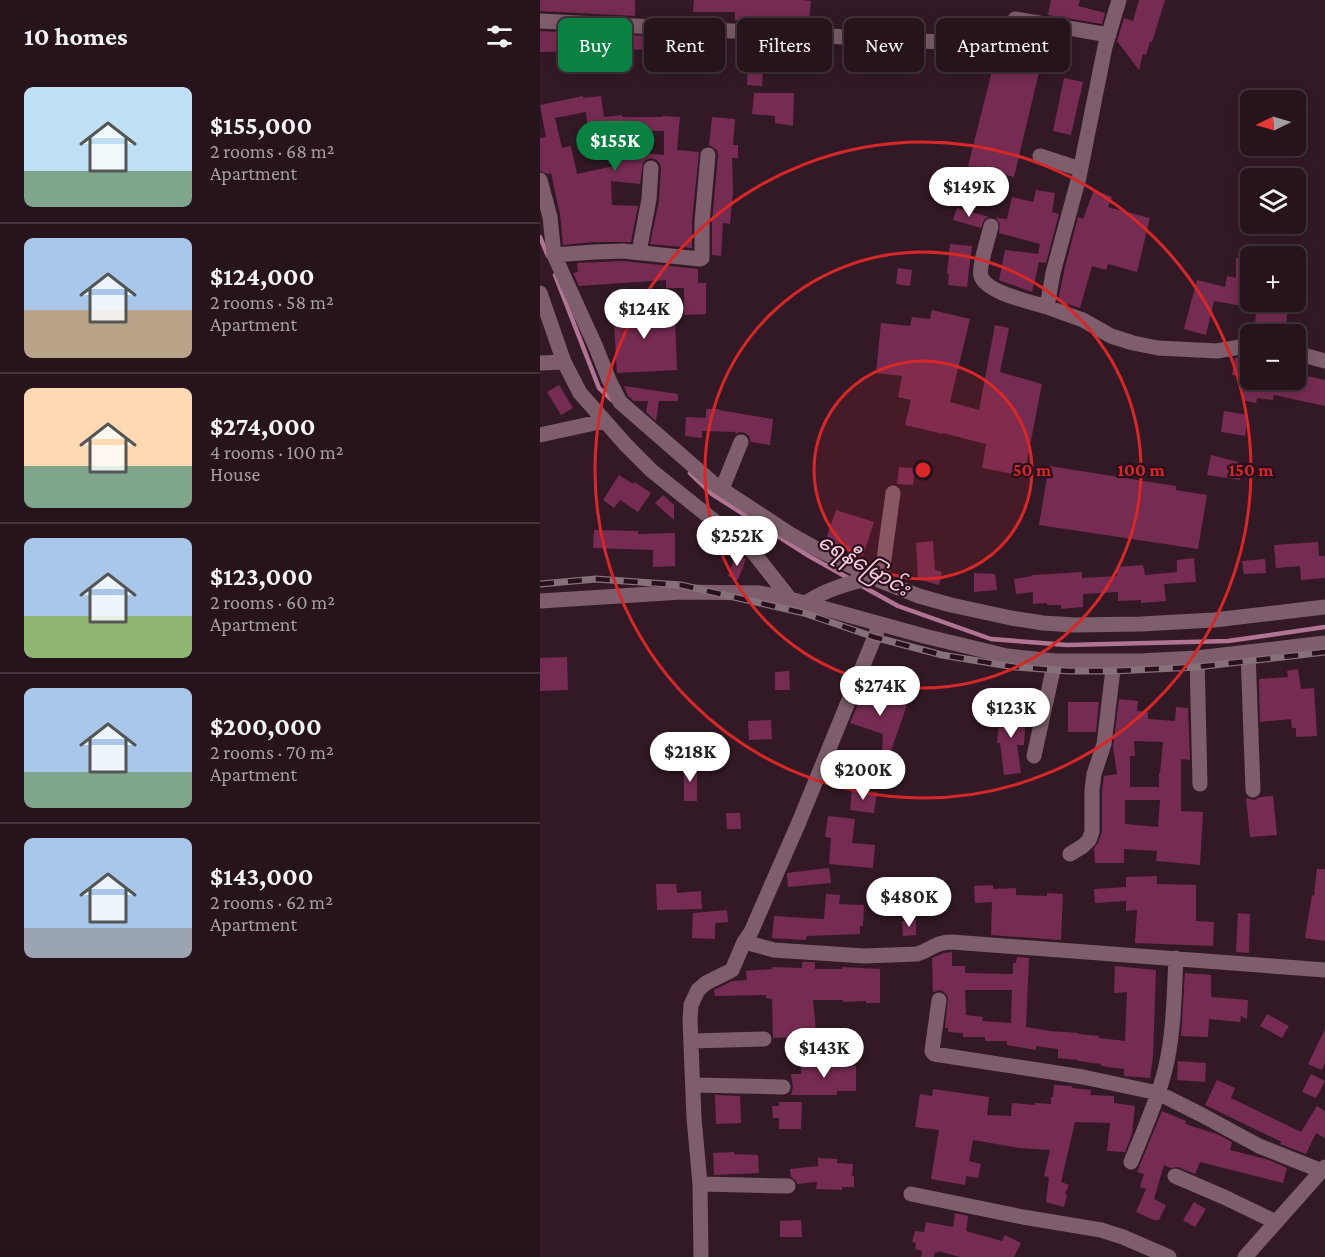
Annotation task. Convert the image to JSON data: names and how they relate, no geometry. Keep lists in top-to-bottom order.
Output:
{
  "water": ["ရေနီမြောင်း"],
  "north": "left",
  "page": {
    "heading": "10 homes",
    "chip": [
      "Buy",
      "Rent",
      "Filters",
      "New",
      "Apartment"
    ],
    "list": [
      {
        "name": "$155,000",
        "note": "2 rooms · 68 m² · Apartment"
      },
      {
        "name": "$124,000",
        "note": "2 rooms · 58 m² · Apartment"
      },
      {
        "name": "$274,000",
        "note": "4 rooms · 100 m² · House"
      },
      {
        "name": "$123,000",
        "note": "2 rooms · 60 m² · Apartment"
      },
      {
        "name": "$200,000",
        "note": "2 rooms · 70 m² · Apartment"
      },
      {
        "name": "$143,000",
        "note": "2 rooms · 62 m² · Apartment"
      }
    ],
    "map_buttons": ["+", "−"],
    "price": [
      "$155K",
      "$149K",
      "$124K",
      "$252K",
      "$274K",
      "$123K",
      "$218K",
      "$200K",
      "$480K",
      "$143K"
    ]
  },
  "rings": ["50 m", "100 m", "150 m"]
}
